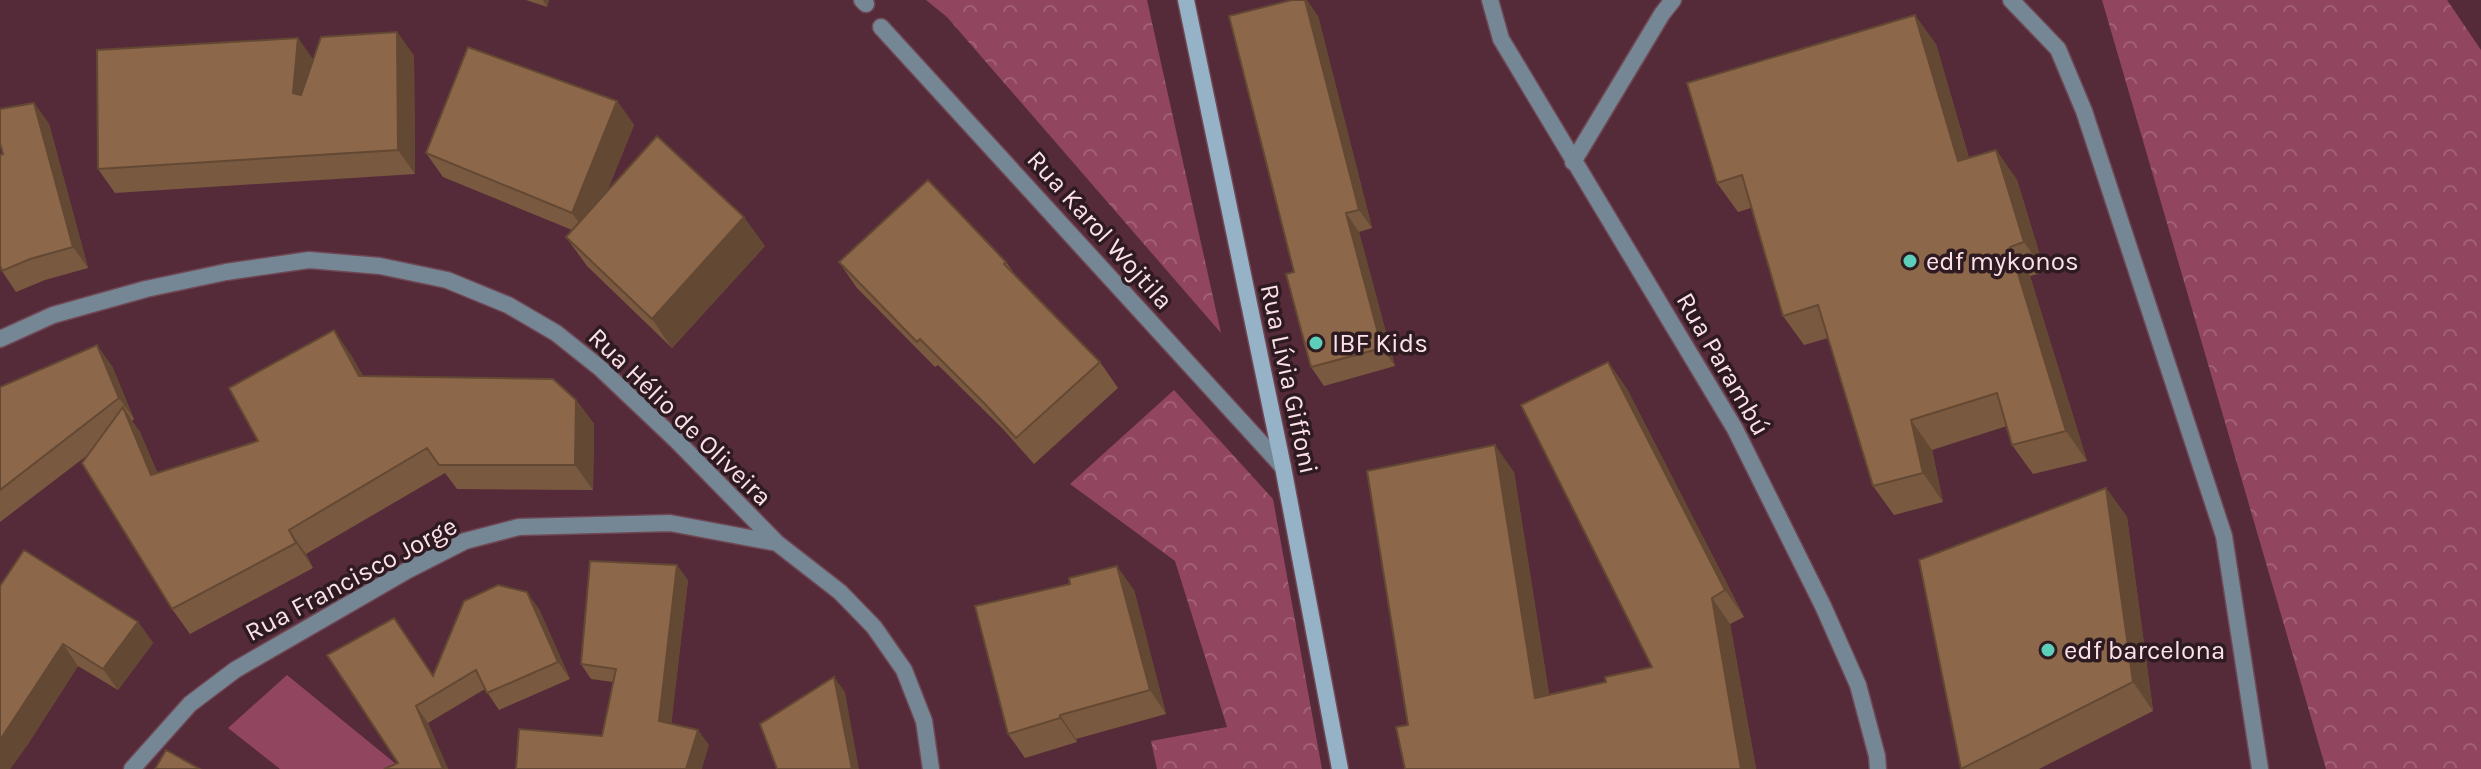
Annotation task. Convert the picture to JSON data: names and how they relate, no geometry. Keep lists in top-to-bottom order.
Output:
{
  "streets": {
    "street": [
      "Rua Karol Wojtila",
      "Rua Parambú",
      "Rua Lívia Giffoni",
      "Rua Hélio de Oliveira",
      "Rua Francisco Jorge"
    ]
  },
  "crossings": [
    ["Rua Karol Wojtila", "Rua Lívia Giffoni"],
    ["Rua Hélio de Oliveira", "Rua Francisco Jorge"]
  ],
  "places": ["edf mykonos", "IBF Kids", "edf barcelona"]
}
